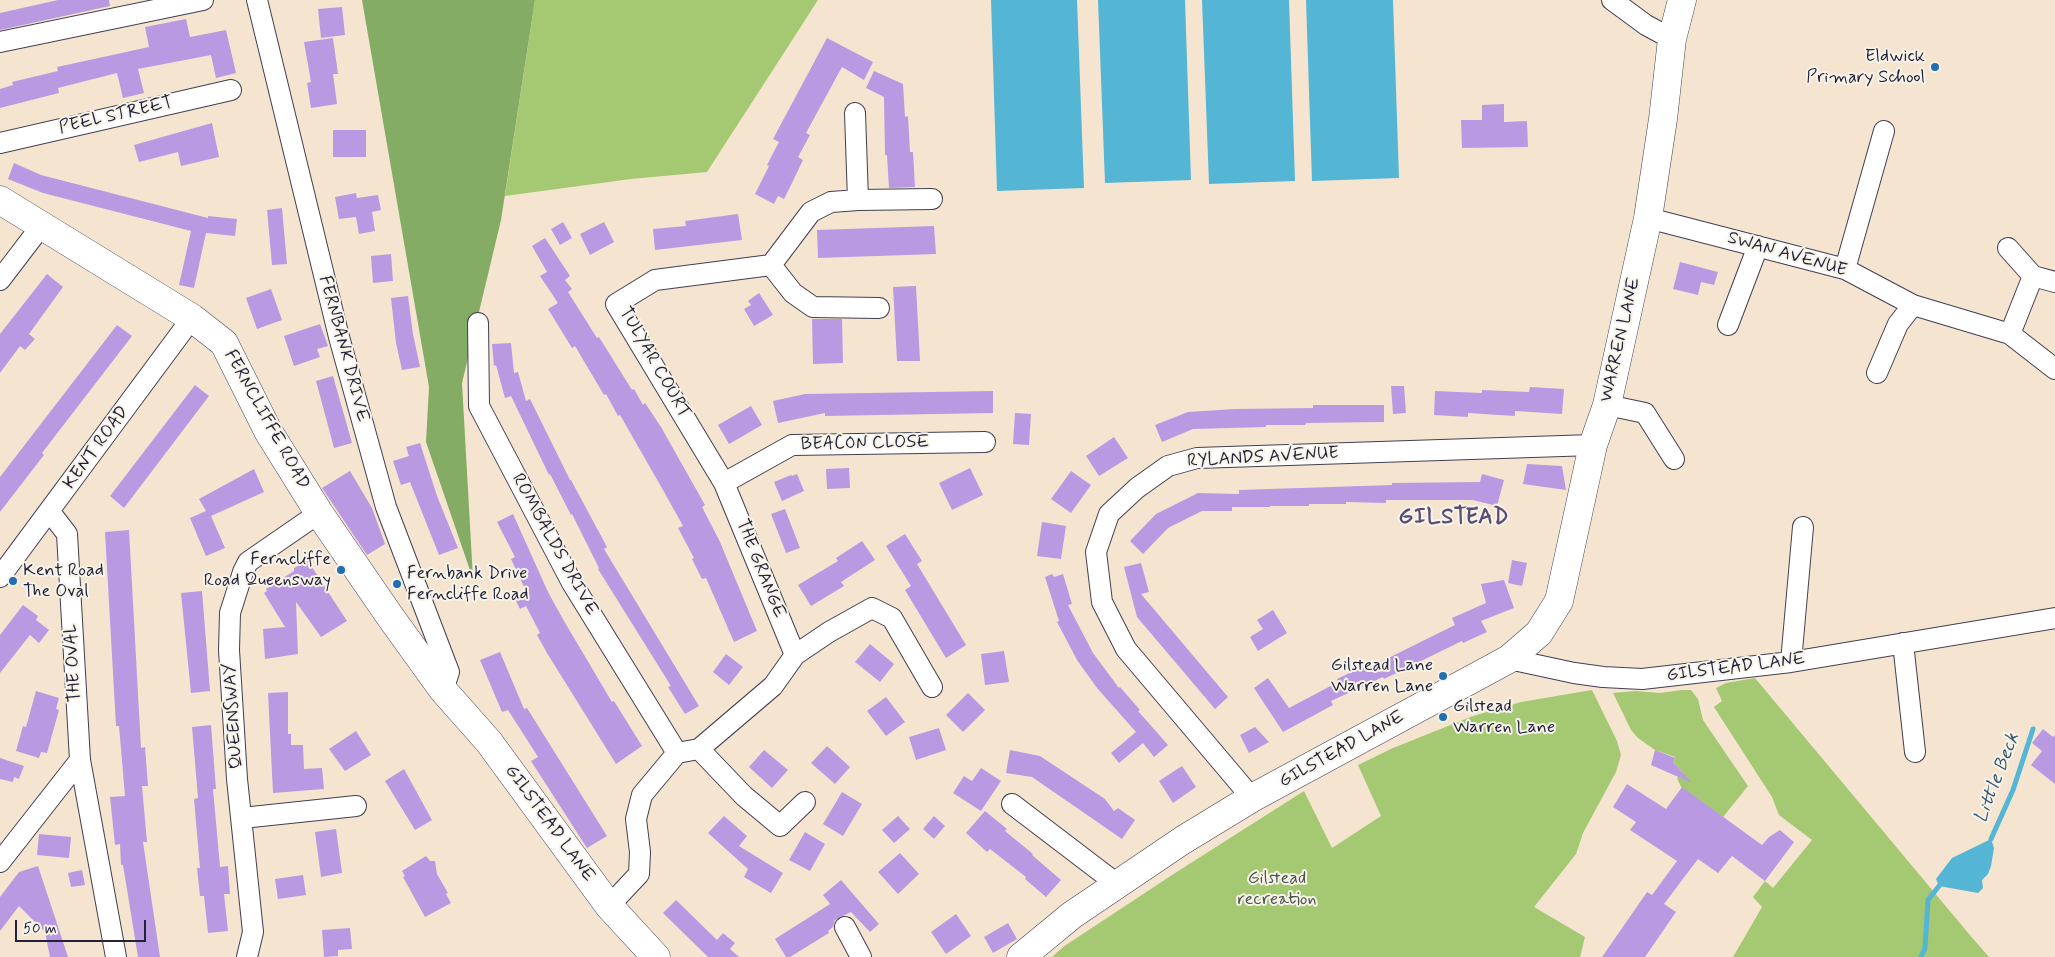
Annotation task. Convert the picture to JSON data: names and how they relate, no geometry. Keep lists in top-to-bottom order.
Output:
{
  "streets": {
    "street": [
      "PEEL STREET",
      "SWAN AVENUE",
      "WARREN LANE",
      "FERNBANK DRIVE",
      "TULYAR COURT",
      "FERNCLIFFE ROAD",
      "BEACON CLOSE",
      "KENT ROAD",
      "RYLANDS AVENUE",
      "ROMBALDS DRIVE",
      "THE GRANGE",
      "THE OVAL",
      "GILSTEAD LANE",
      "QUEENSWAY"
    ]
  },
  "crossings": [
    ["SWAN AVENUE", "WARREN LANE"],
    ["WARREN LANE", "RYLANDS AVENUE"],
    ["WARREN LANE", "GILSTEAD LANE"],
    ["FERNBANK DRIVE", "FERNCLIFFE ROAD"],
    ["FERNBANK DRIVE", "GILSTEAD LANE"],
    ["TULYAR COURT", "BEACON CLOSE"],
    ["TULYAR COURT", "THE GRANGE"],
    ["FERNCLIFFE ROAD", "KENT ROAD"],
    ["FERNCLIFFE ROAD", "GILSTEAD LANE"],
    ["FERNCLIFFE ROAD", "QUEENSWAY"],
    ["BEACON CLOSE", "THE GRANGE"],
    ["KENT ROAD", "THE OVAL"],
    ["RYLANDS AVENUE", "GILSTEAD LANE"]
  ],
  "districts": ["GILSTEAD"],
  "water": ["Little Beck"],
  "parks": ["Gilstead recreation"],
  "places": [
    "Eldwick Primary School",
    "Ferncliffe Road Queensway",
    "Kent Road The Oval",
    "Fernbank Drive Ferncliffe Road",
    "Gilstead Lane Warren Lane",
    "Gilstead Warren Lane"
  ],
  "scale_bar": "50 m"
}
